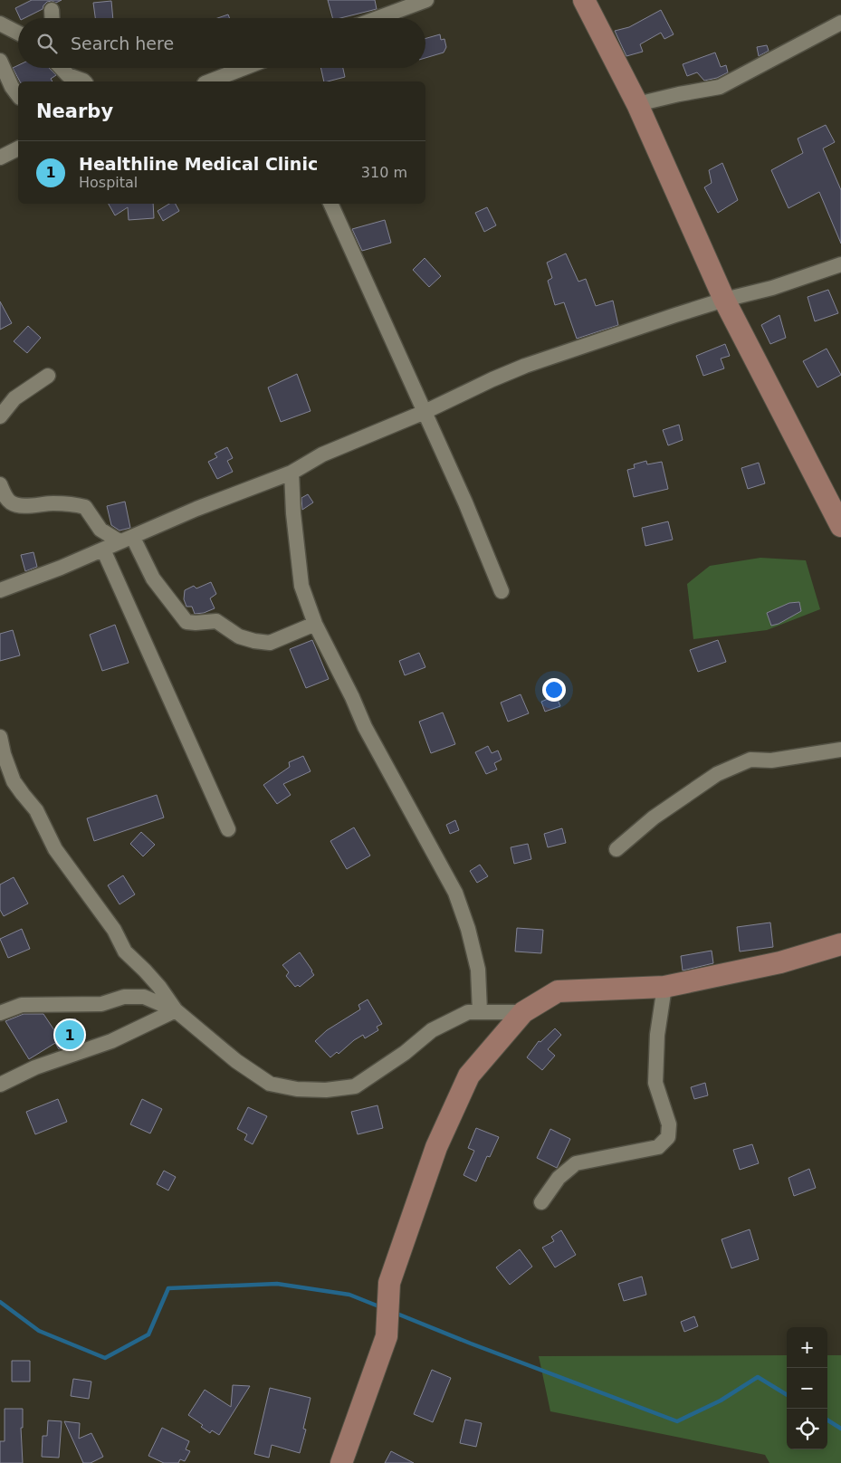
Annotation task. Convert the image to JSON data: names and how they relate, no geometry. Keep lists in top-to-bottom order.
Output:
{
  "page": {
    "search": "Search here",
    "heading": "Nearby",
    "list": [
      {
        "mark": "1",
        "name": "Healthline Medical Clinic",
        "note": "Hospital",
        "value": "310 m"
      }
    ],
    "pins": "1",
    "map_buttons": ["+", "−"]
  }
}
